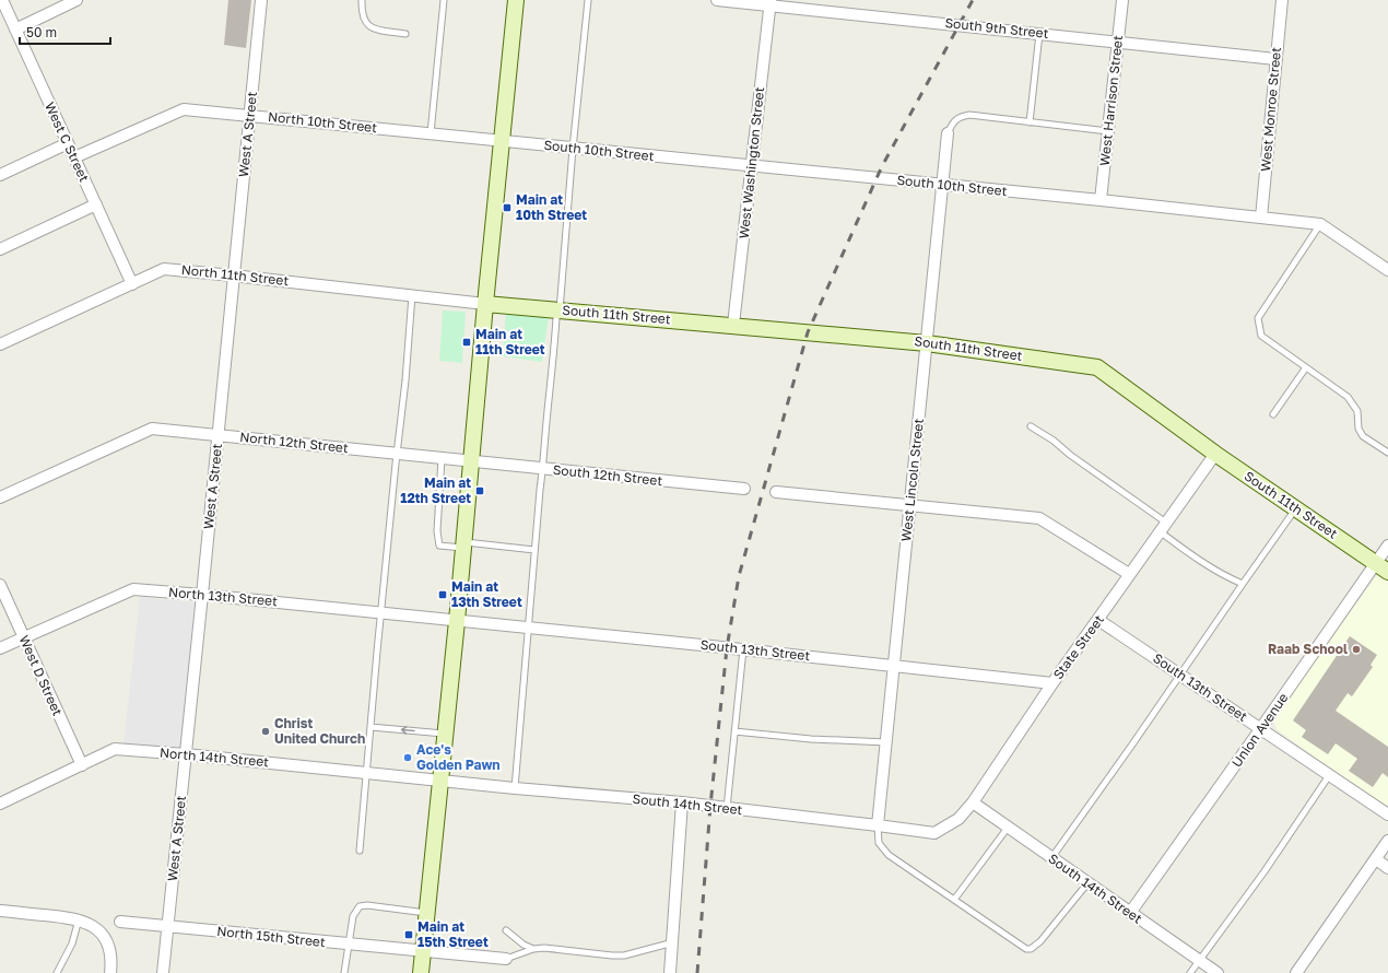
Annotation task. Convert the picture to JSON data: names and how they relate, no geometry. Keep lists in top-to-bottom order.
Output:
{
  "streets": {
    "main road": ["South 11th Street"],
    "street": [
      "South 9th Street",
      "West Harrison Street",
      "West Monroe Street",
      "North 10th Street",
      "West A Street",
      "West C Street",
      "South 10th Street",
      "West Washington Street",
      "North 11th Street",
      "North 12th Street",
      "South 12th Street",
      "West Lincoln Street",
      "North 13th Street",
      "State Street",
      "South 13th Street",
      "West D Street",
      "Union Avenue",
      "North 14th Street",
      "South 14th Street",
      "North 15th Street"
    ]
  },
  "crossings": [
    ["South 9th Street", "West Harrison Street"],
    ["South 9th Street", "West Monroe Street"],
    ["South 9th Street", "West Washington Street"],
    ["West Harrison Street", "South 10th Street"],
    ["West Monroe Street", "South 10th Street"],
    ["North 10th Street", "West A Street"],
    ["North 10th Street", "West C Street"],
    ["North 10th Street", "South 10th Street"],
    ["West A Street", "North 11th Street"],
    ["West A Street", "North 12th Street"],
    ["West A Street", "North 13th Street"],
    ["West A Street", "North 14th Street"],
    ["West A Street", "North 15th Street"],
    ["West C Street", "North 11th Street"],
    ["South 10th Street", "West Washington Street"],
    ["South 10th Street", "West Lincoln Street"],
    ["West Washington Street", "South 11th Street"],
    ["North 11th Street", "South 11th Street"],
    ["South 11th Street", "West Lincoln Street"],
    ["South 11th Street", "State Street"],
    ["South 11th Street", "Union Avenue"],
    ["North 12th Street", "South 12th Street"],
    ["West Lincoln Street", "South 13th Street"],
    ["West Lincoln Street", "South 14th Street"],
    ["North 13th Street", "South 13th Street"],
    ["North 13th Street", "West D Street"],
    ["State Street", "South 13th Street"],
    ["State Street", "South 14th Street"],
    ["South 13th Street", "Union Avenue"],
    ["West D Street", "North 14th Street"],
    ["Union Avenue", "South 14th Street"],
    ["North 14th Street", "South 14th Street"]
  ],
  "places": {
    "transit": [
      "Main at 10th Street",
      "Main at 11th Street",
      "Main at 12th Street",
      "Main at 13th Street",
      "Main at 15th Street"
    ],
    "other": ["Raab School", "Christ United Church", "Ace's Golden Pawn"]
  },
  "scale_bar": "50 m"
}
